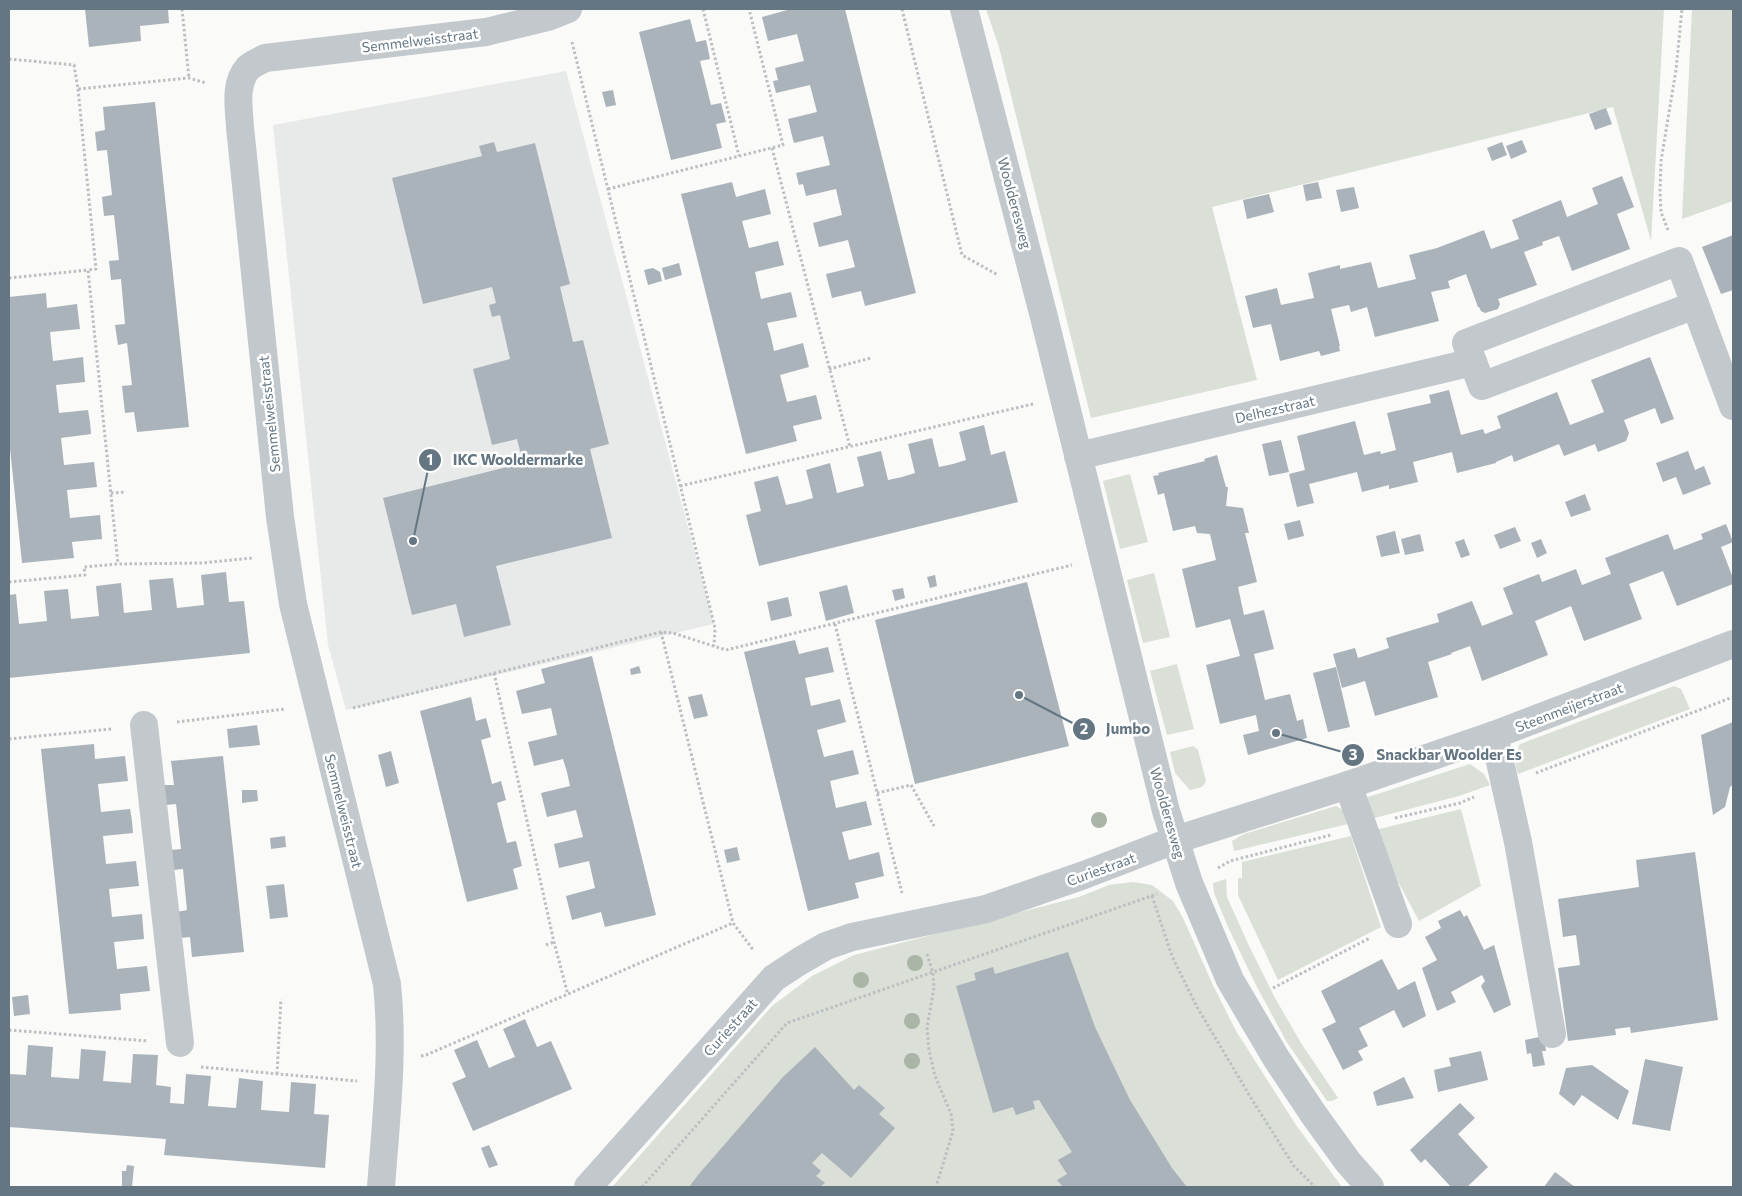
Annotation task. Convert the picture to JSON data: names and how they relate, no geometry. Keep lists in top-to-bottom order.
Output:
{
  "streets": {
    "street": [
      "Semmelweisstraat",
      "Woolderesweg",
      "Delhezstraat",
      "Steenmeijerstraat",
      "Curiestraat"
    ]
  },
  "crossings": [
    ["Woolderesweg", "Delhezstraat"],
    ["Woolderesweg", "Steenmeijerstraat"],
    ["Woolderesweg", "Curiestraat"],
    ["Steenmeijerstraat", "Curiestraat"]
  ],
  "places": ["IKC Wooldermarke", "Jumbo", "Snackbar Woolder Es"]
}
